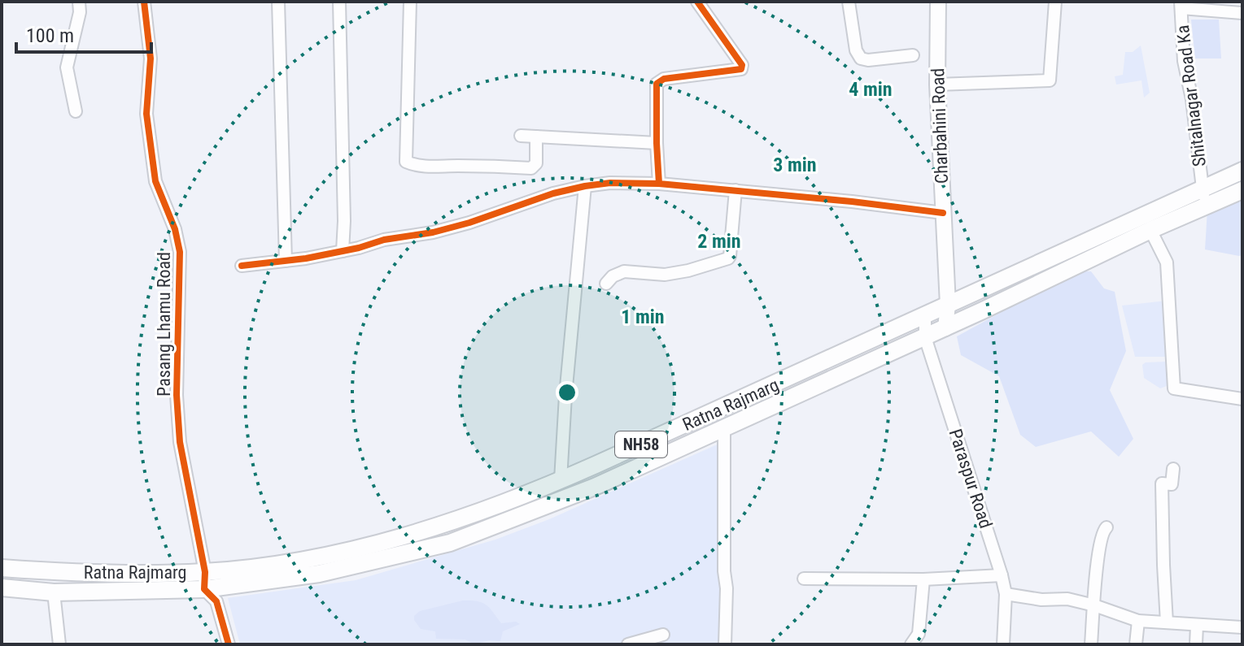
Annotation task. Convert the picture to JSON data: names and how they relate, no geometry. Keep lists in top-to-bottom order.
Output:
{
  "streets": {
    "highway": ["Ratna Rajmarg", "NH58"],
    "main road": ["Charbahini Road"],
    "street": ["Shitalnagar Road Ka", "Pasang Lhamu Road", "Paraspur Road"]
  },
  "crossings": [
    ["Shitalnagar Road Ka", "Ratna Rajmarg"],
    ["Charbahini Road", "Ratna Rajmarg"],
    ["Pasang Lhamu Road", "Ratna Rajmarg"],
    ["Ratna Rajmarg", "Paraspur Road"]
  ],
  "scale_bar": "100 m",
  "rings": [
    "4 min",
    "3 min",
    "2 min",
    "1 min"
  ]
}
